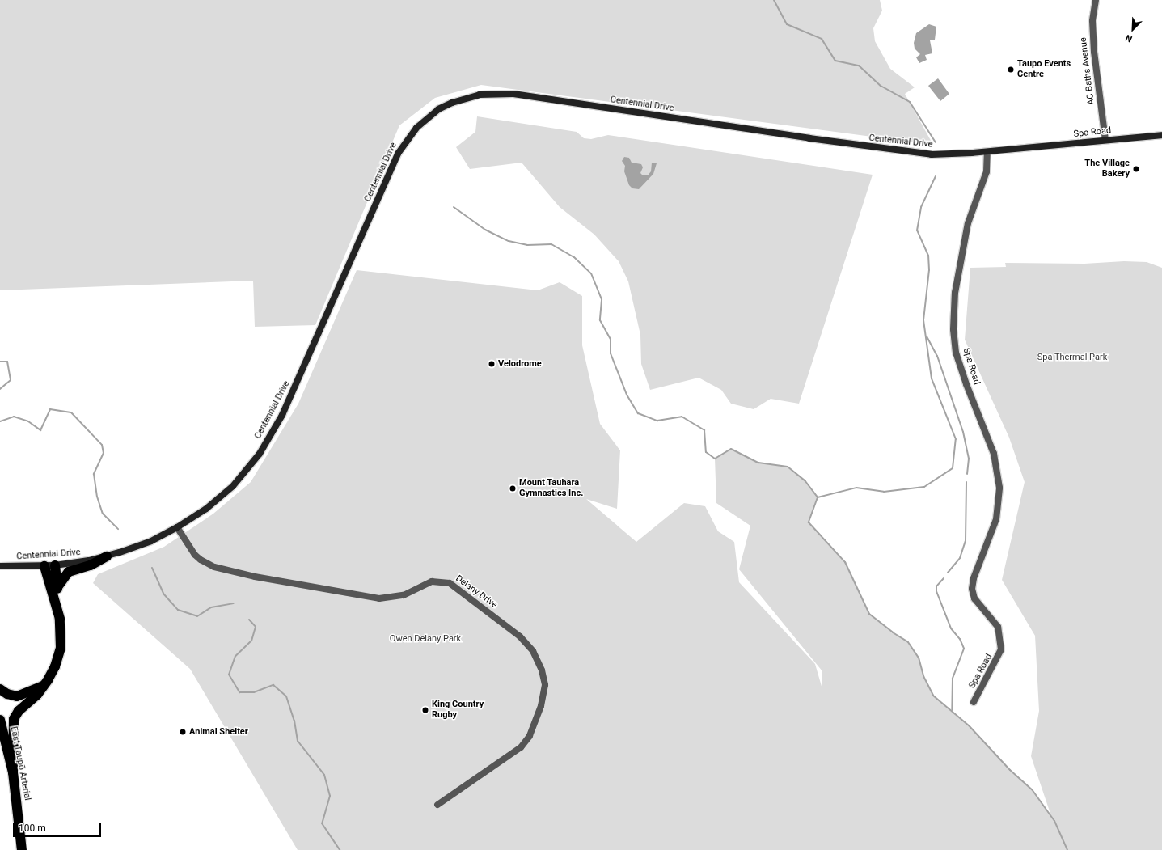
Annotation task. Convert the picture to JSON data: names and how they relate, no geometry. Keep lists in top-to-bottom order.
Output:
{
  "streets": {
    "highway": ["East Taupō Arterial"],
    "main road": ["Centennial Drive", "Spa Road"],
    "street": ["AC Baths Avenue", "Delany Drive"]
  },
  "crossings": [
    ["AC Baths Avenue", "Spa Road"],
    ["Centennial Drive", "Spa Road"],
    ["Centennial Drive", "Delany Drive"]
  ],
  "parks": ["Spa Thermal Park", "Owen Delany Park"],
  "places": [
    "Taupo Events Centre",
    "The Village Bakery",
    "Velodrome",
    "Mount Tauhara Gymnastics Inc.",
    "King Country Rugby",
    "Animal Shelter"
  ],
  "scale_bar": "100 m",
  "north": "bottom left"
}
